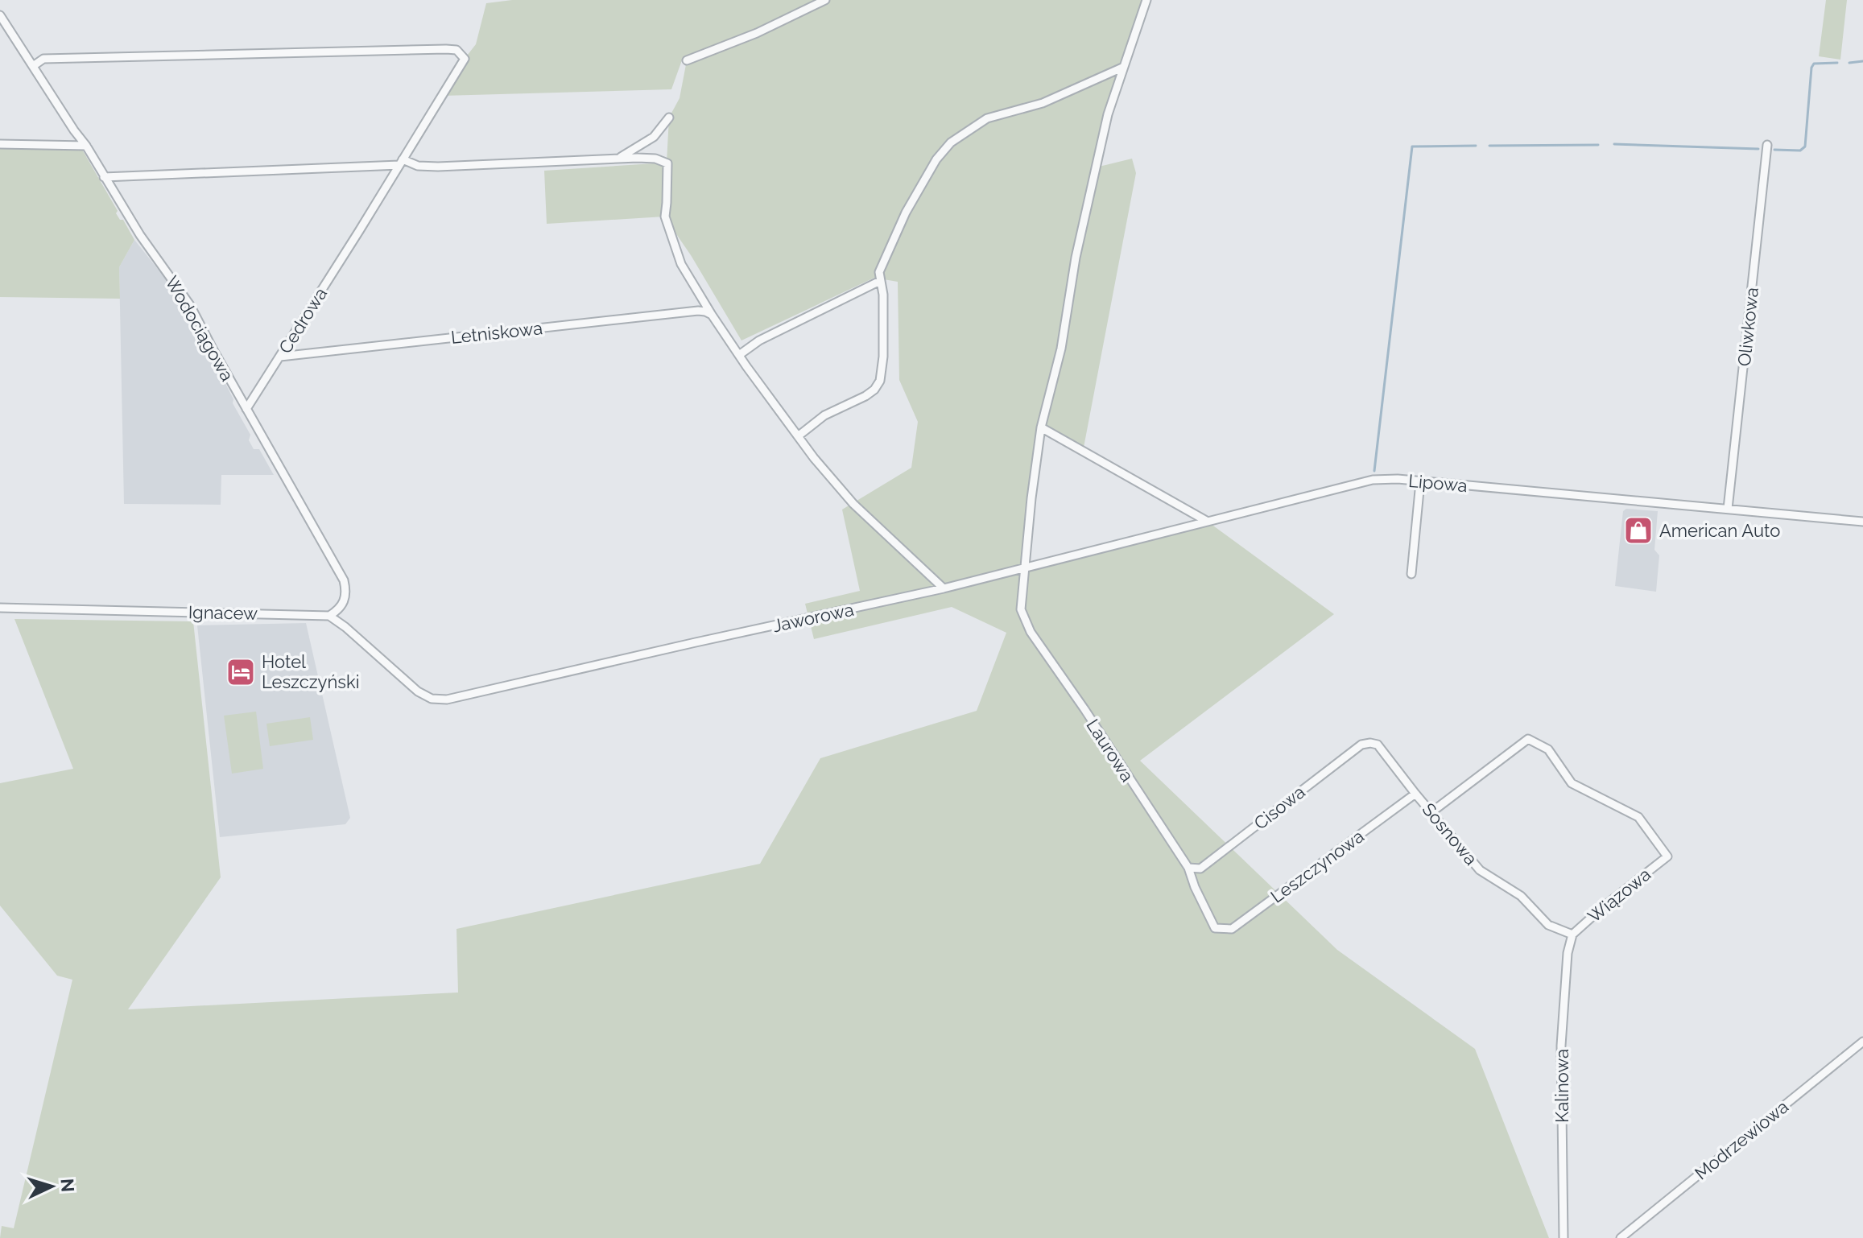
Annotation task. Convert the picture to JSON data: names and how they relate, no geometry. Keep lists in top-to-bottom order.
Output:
{
  "streets": {
    "street": [
      "Cedrowa",
      "Oliwkowa",
      "Wodociągowa",
      "Letniskowa",
      "Lipowa",
      "Ignacew",
      "Jaworowa",
      "Laurowa",
      "Cisowa",
      "Sosnowa",
      "Leszczynowa",
      "Wiązowa",
      "Kalinowa",
      "Modrzewiowa"
    ]
  },
  "crossings": [
    ["Cedrowa", "Wodociągowa"],
    ["Cedrowa", "Letniskowa"],
    ["Oliwkowa", "Lipowa"],
    ["Wodociągowa", "Ignacew"],
    ["Wodociągowa", "Jaworowa"],
    ["Lipowa", "Jaworowa"],
    ["Ignacew", "Jaworowa"],
    ["Jaworowa", "Laurowa"],
    ["Laurowa", "Cisowa"],
    ["Laurowa", "Leszczynowa"],
    ["Cisowa", "Sosnowa"],
    ["Sosnowa", "Leszczynowa"],
    ["Sosnowa", "Wiązowa"],
    ["Sosnowa", "Kalinowa"],
    ["Wiązowa", "Kalinowa"]
  ],
  "places": {
    "shop": ["American Auto"],
    "hotel": ["Hotel Leszczyński"]
  },
  "north": "right"
}
